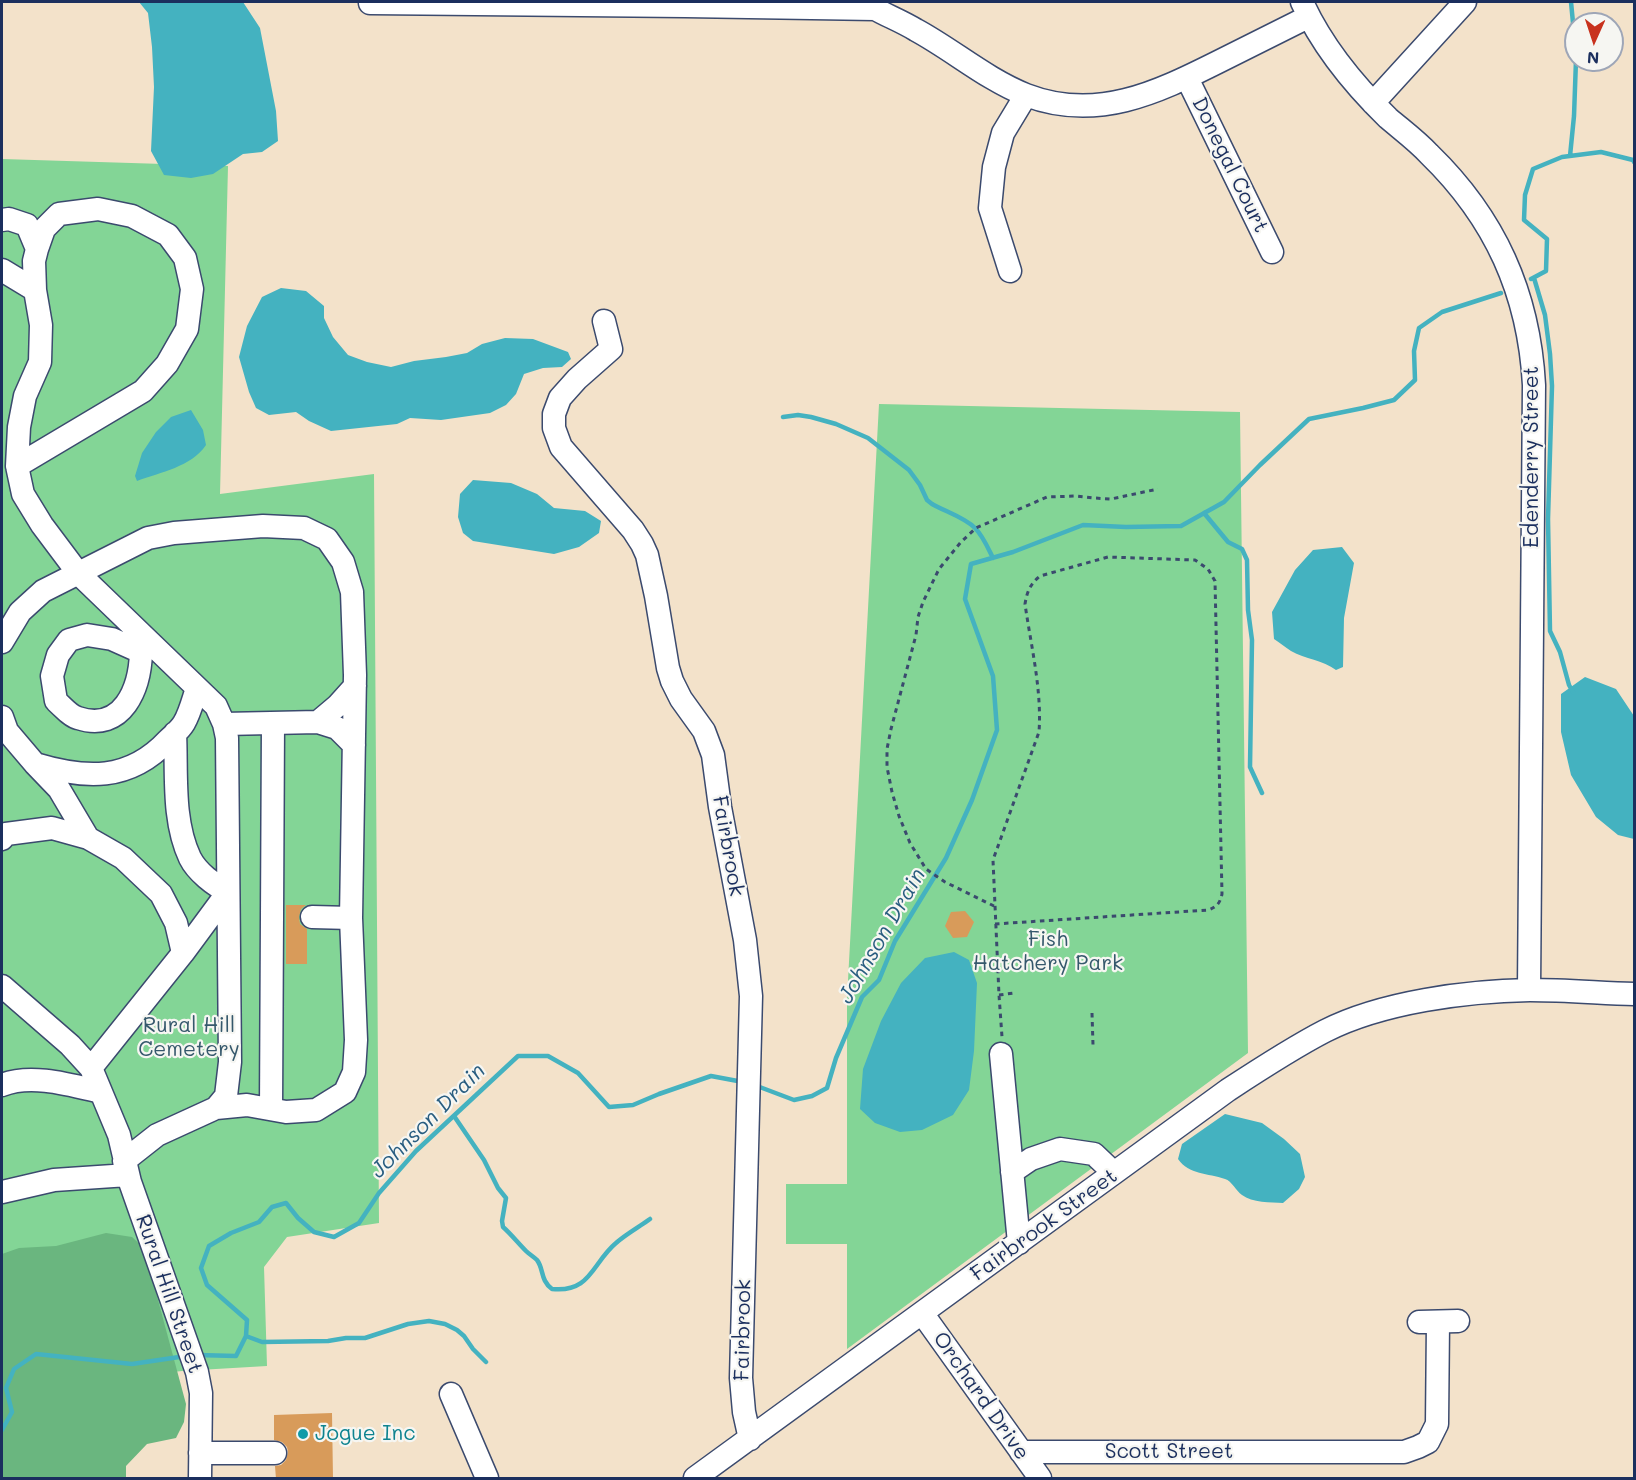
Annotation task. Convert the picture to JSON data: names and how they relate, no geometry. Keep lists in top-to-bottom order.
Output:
{
  "streets": {
    "street": [
      "Donegal Court",
      "Edenderry Street",
      "Fairbrook",
      "Fairbrook Street",
      "Rural Hill Street",
      "Orchard Drive",
      "Scott Street"
    ]
  },
  "crossings": [
    ["Edenderry Street", "Fairbrook Street"],
    ["Fairbrook", "Fairbrook Street"],
    ["Fairbrook Street", "Orchard Drive"],
    ["Orchard Drive", "Scott Street"]
  ],
  "water": ["Johnson Drain"],
  "parks": ["Fish Hatchery Park", "Rural Hill Cemetery"],
  "places": ["Jogue Inc"],
  "north": "bottom"
}
